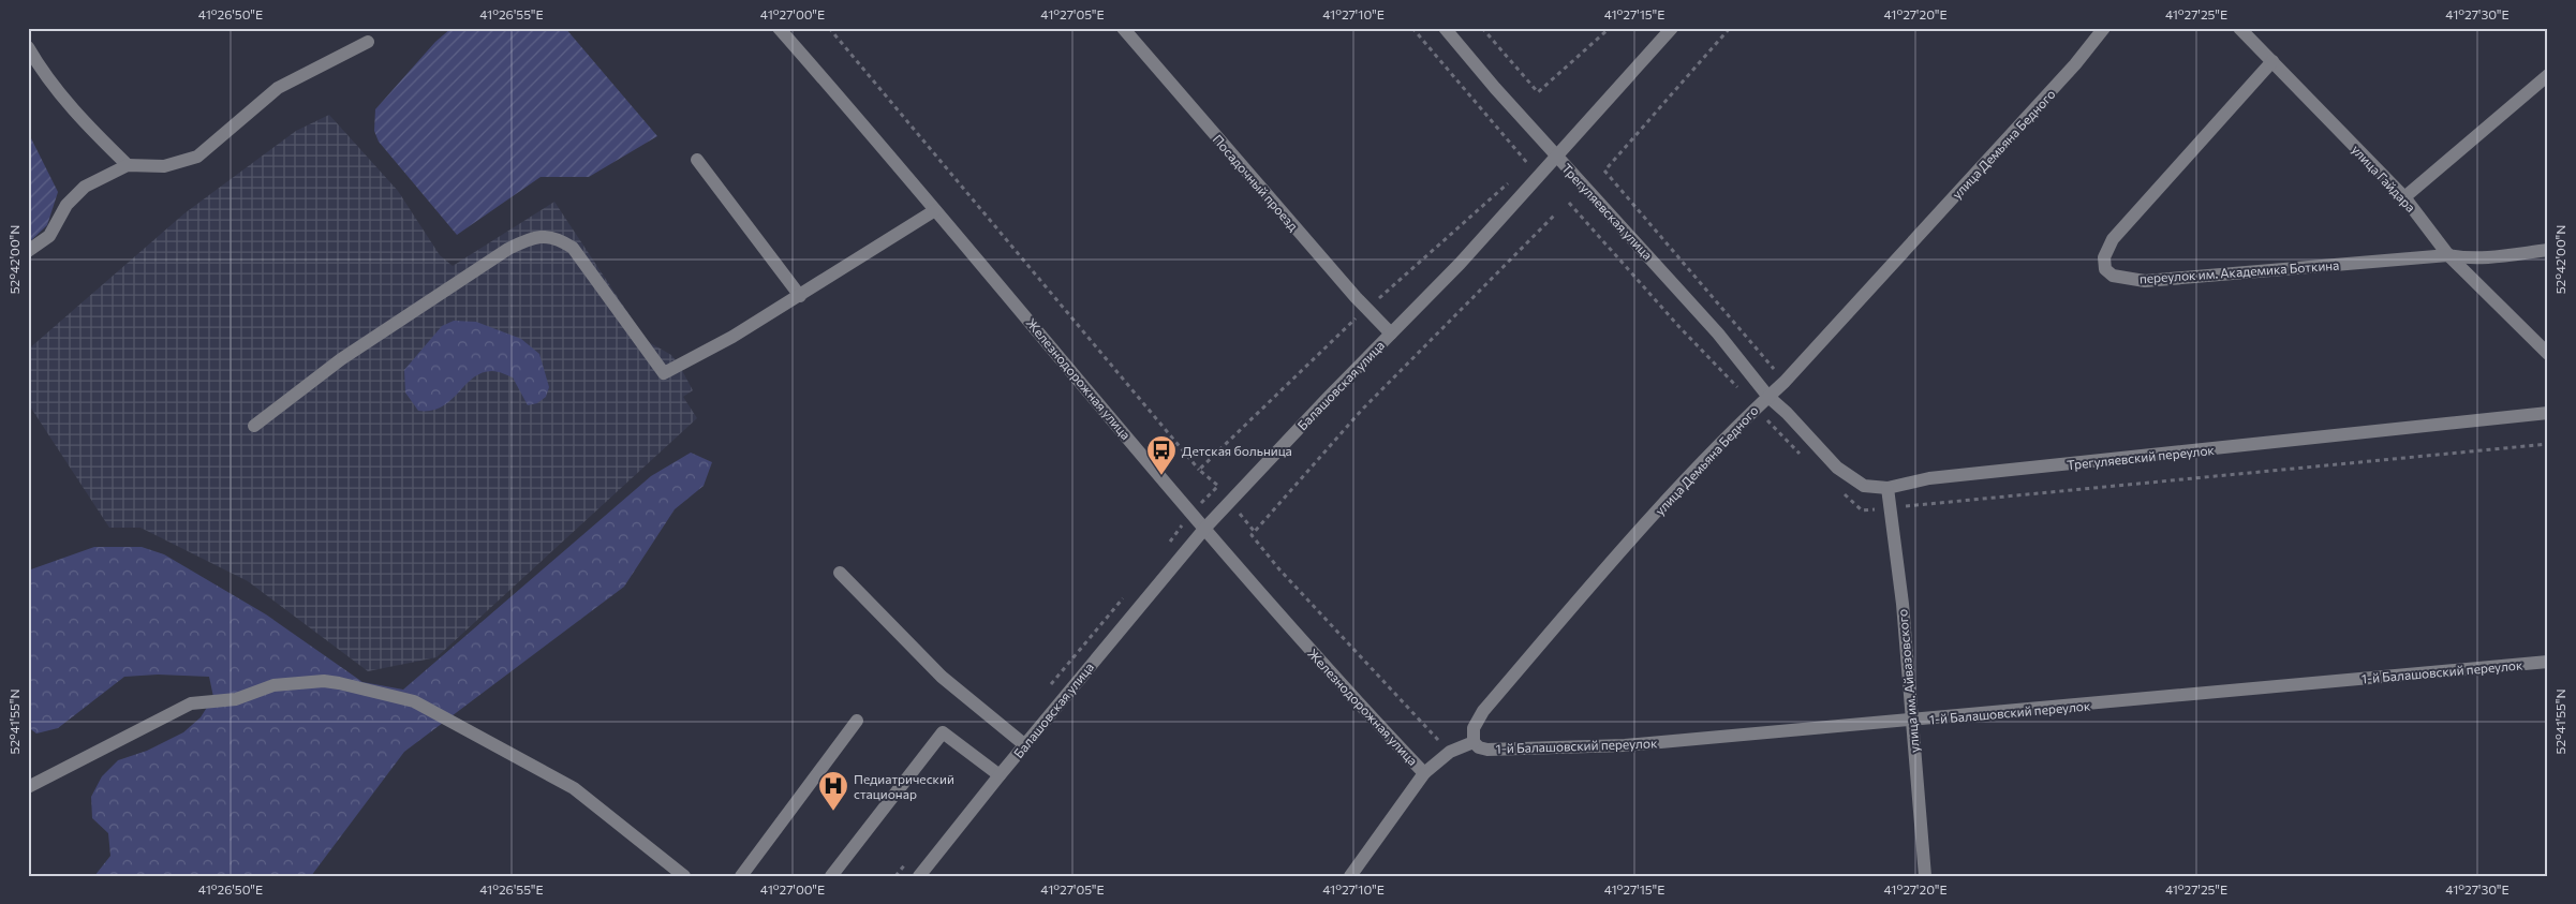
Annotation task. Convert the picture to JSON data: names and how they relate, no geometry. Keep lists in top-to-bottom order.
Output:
{
  "streets": {
    "street": [
      "улица Демьяна Бедного",
      "улица Гайдара",
      "Посадочный проезд",
      "Трегуляевская улица",
      "переулок им. Академика Боткина",
      "Железнодорожная улица",
      "Балашовская улица",
      "Трегуляевский переулок",
      "1-й Балашовский переулок",
      "улица им. Айвазовского"
    ]
  },
  "crossings": [
    ["улица Демьяна Бедного", "Трегуляевская улица"],
    ["улица Демьяна Бедного", "Трегуляевский переулок"],
    ["улица Демьяна Бедного", "1-й Балашовский переулок"],
    ["улица Гайдара", "переулок им. Академика Боткина"],
    ["Посадочный проезд", "Балашовская улица"],
    ["Трегуляевская улица", "Балашовская улица"],
    ["Трегуляевская улица", "Трегуляевский переулок"],
    ["Железнодорожная улица", "Балашовская улица"],
    ["Трегуляевский переулок", "улица им. Айвазовского"],
    ["1-й Балашовский переулок", "улица им. Айвазовского"]
  ],
  "places": {
    "bus stop": ["Детская больница"],
    "hospital": ["Педиатрический стационар"]
  },
  "coordinates": [
    "41°26'50\"E",
    "41°26'55\"E",
    "41°27'00\"E",
    "41°27'05\"E",
    "41°27'10\"E",
    "41°27'15\"E",
    "41°27'20\"E",
    "41°27'25\"E",
    "41°27'30\"E",
    "52°42'00\"N",
    "52°41'55\"N"
  ]
}
